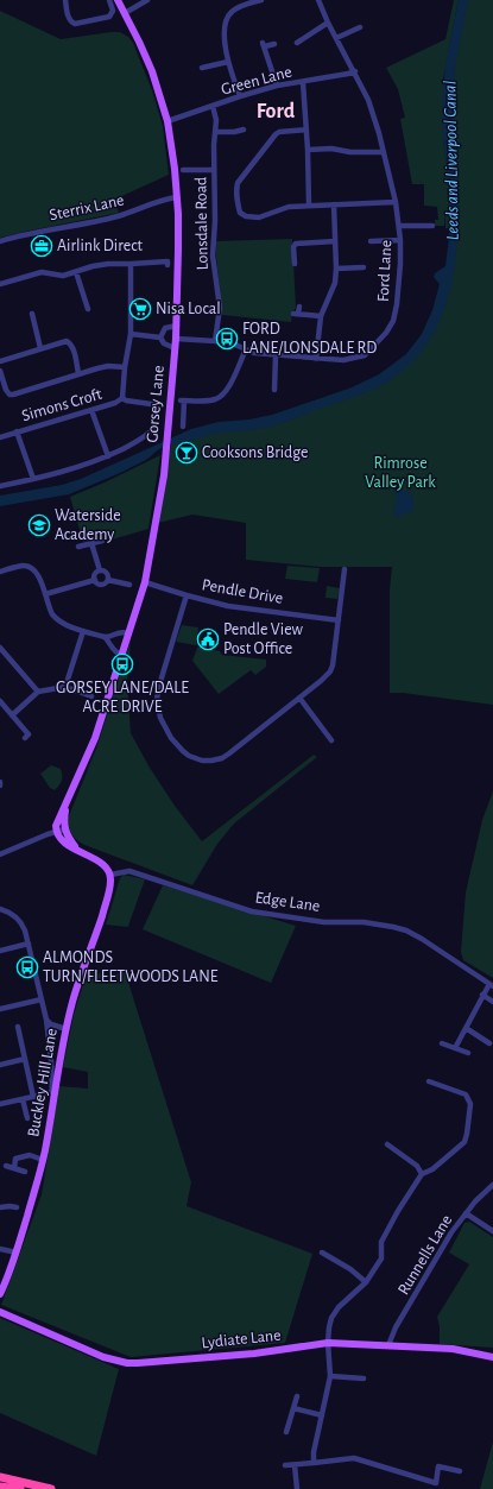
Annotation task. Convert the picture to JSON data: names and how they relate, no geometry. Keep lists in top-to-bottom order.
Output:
{
  "streets": {
    "main road": ["Gorsey Lane", "Buckley Hill Lane", "Lydiate Lane"],
    "street": [
      "Green Lane",
      "Sterrix Lane",
      "Lonsdale Road",
      "Ford Lane",
      "Simons Croft",
      "Pendle Drive",
      "Edge Lane",
      "Runnells Lane"
    ]
  },
  "crossings": [
    ["Green Lane", "Lonsdale Road"],
    ["Green Lane", "Ford Lane"],
    ["Green Lane", "Gorsey Lane"],
    ["Sterrix Lane", "Gorsey Lane"],
    ["Lonsdale Road", "Ford Lane"],
    ["Ford Lane", "Gorsey Lane"],
    ["Gorsey Lane", "Pendle Drive"],
    ["Edge Lane", "Buckley Hill Lane"],
    ["Runnells Lane", "Lydiate Lane"]
  ],
  "districts": ["Ford"],
  "water": ["Leeds and Liverpool Canal"],
  "parks": ["Rimrose Valley Park"],
  "places": {
    "office": ["Airlink Direct"],
    "supermarket": ["Nisa Local"],
    "bus stop": ["FORD LANE/LONSDALE RD", "GORSEY LANE/DALE ACRE DRIVE", "ALMONDS TURN/FLEETWOODS LANE"],
    "bar": ["Cooksons Bridge"],
    "school or university": ["Waterside Academy"],
    "public building": ["Pendle View Post Office"]
  }
}
